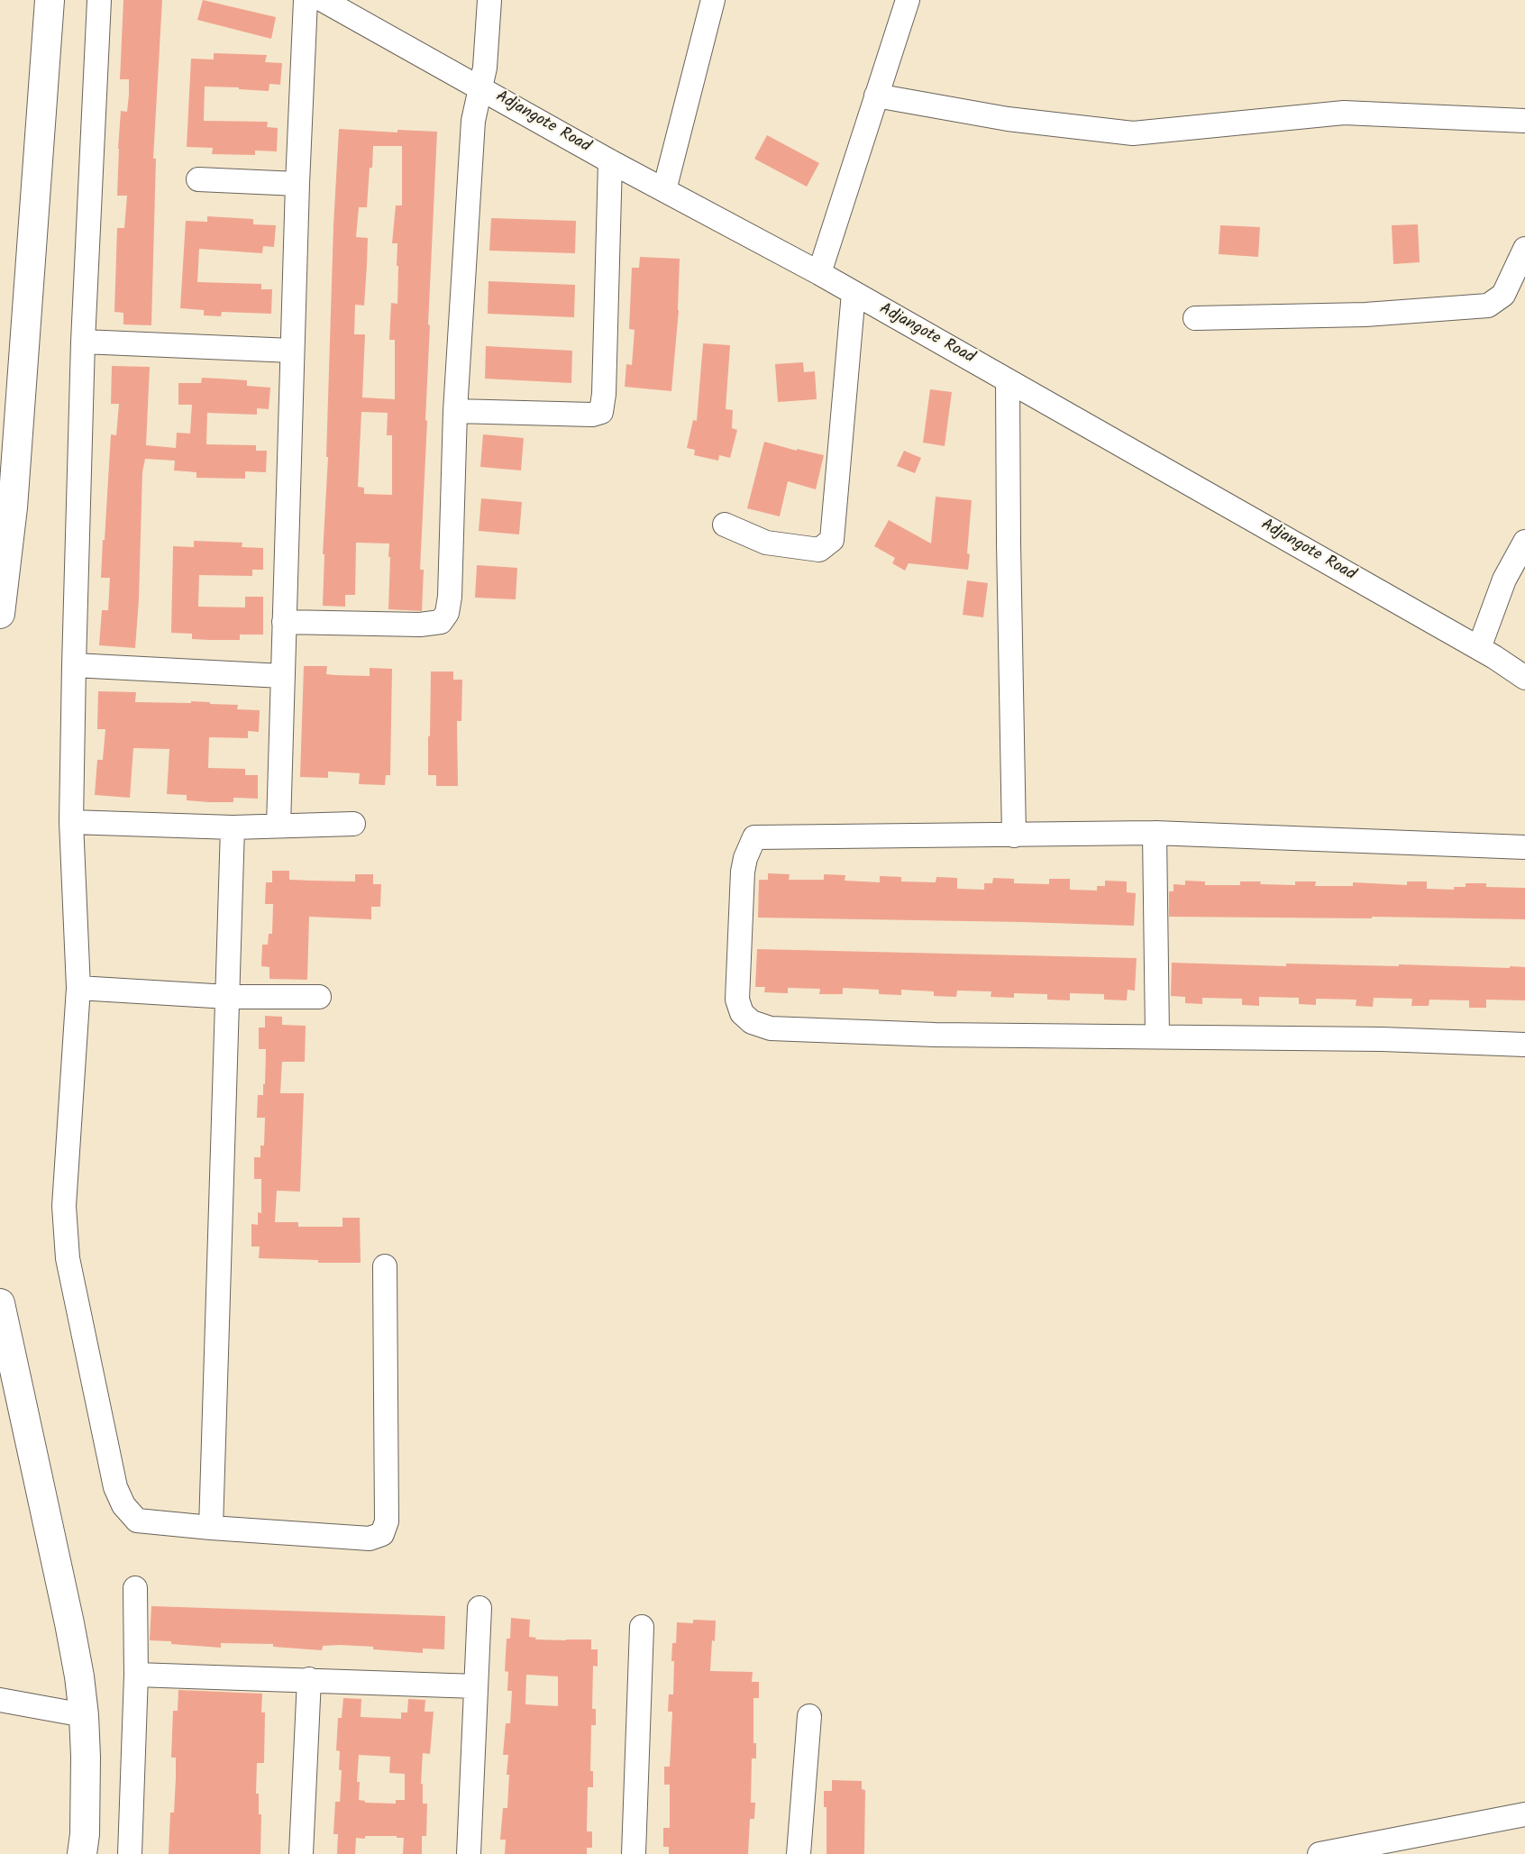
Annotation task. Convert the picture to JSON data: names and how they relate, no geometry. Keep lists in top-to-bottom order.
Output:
{
  "streets": {
    "street": ["Adjangote Road"]
  }
}
